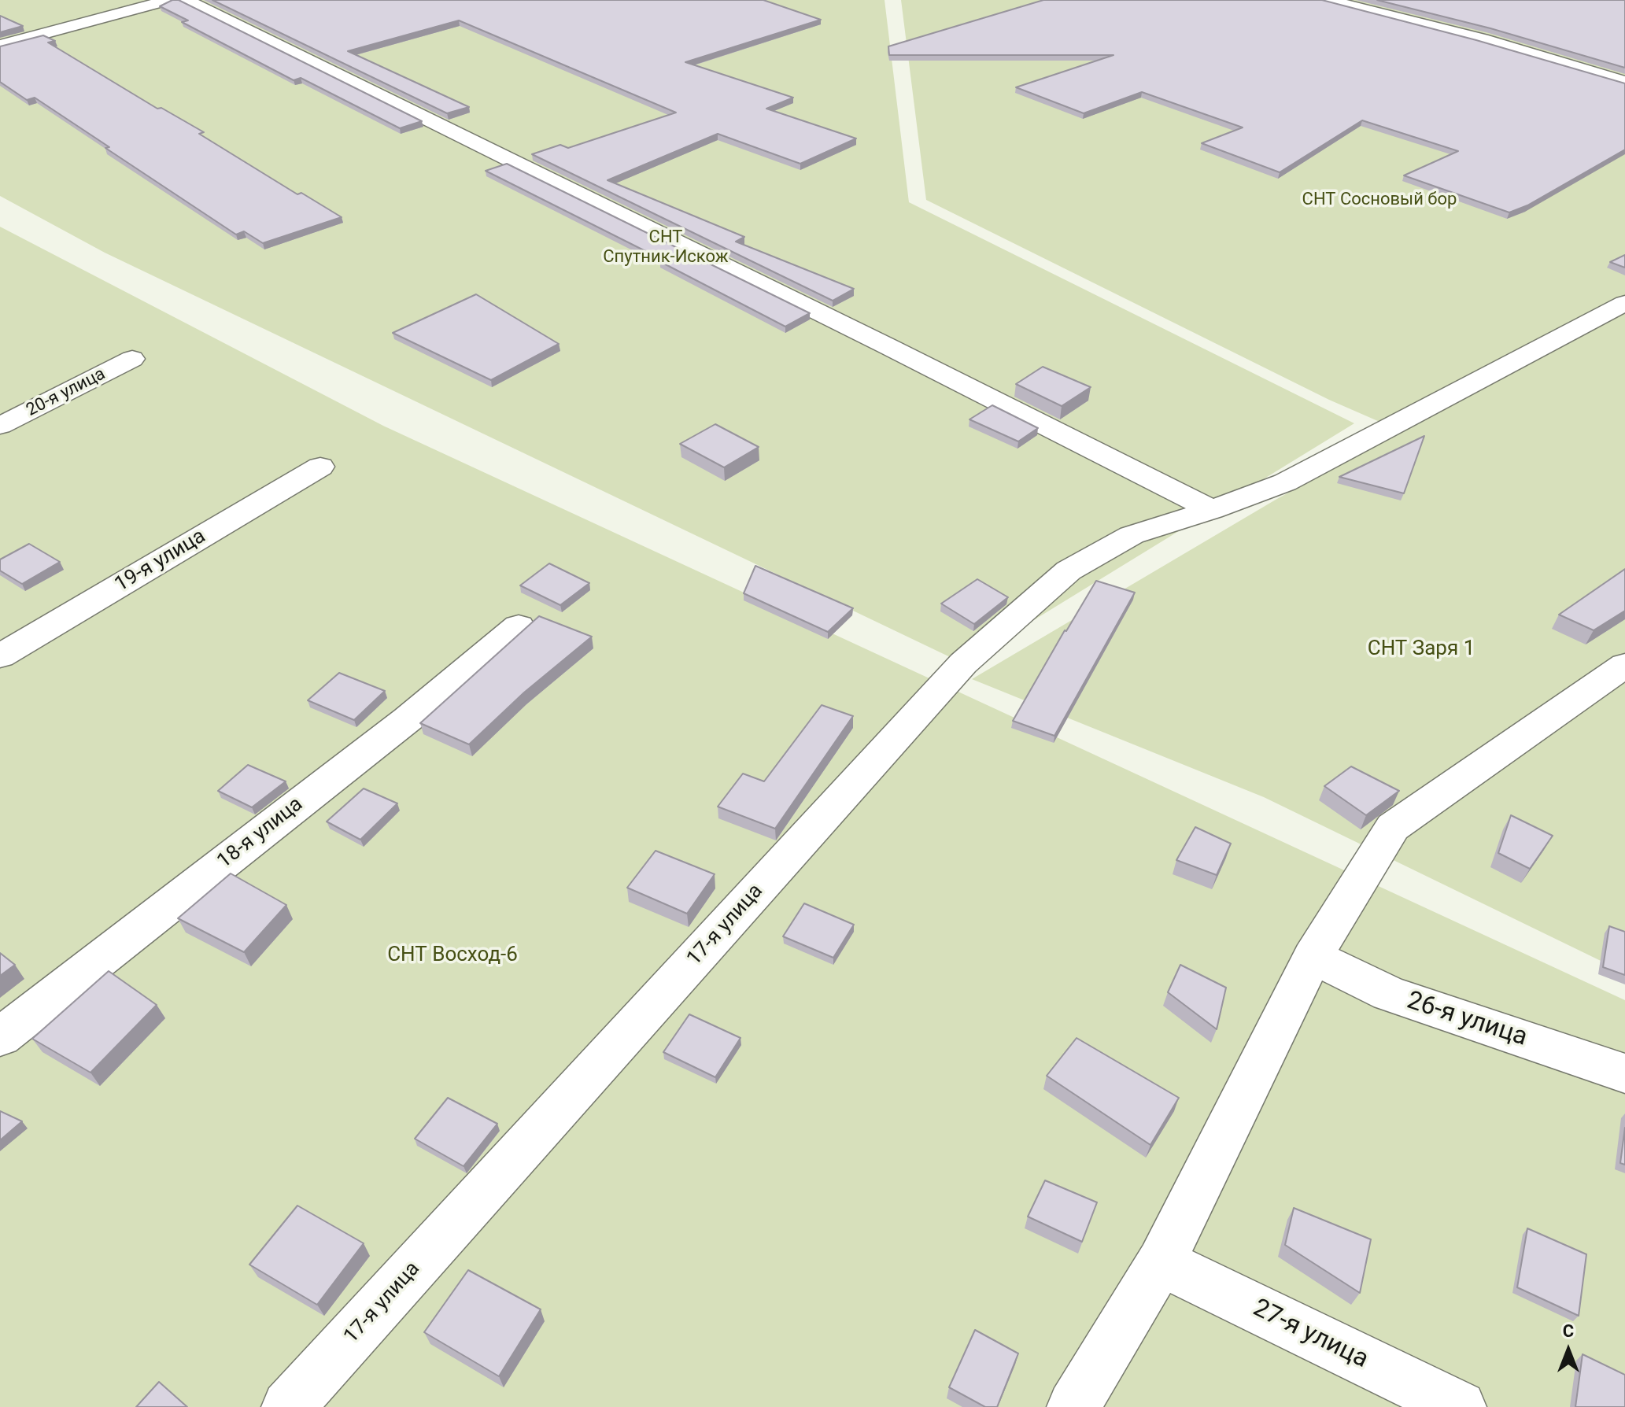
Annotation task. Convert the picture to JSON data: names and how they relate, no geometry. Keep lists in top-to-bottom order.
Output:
{
  "streets": {
    "street": [
      "20-я улица",
      "19-я улица",
      "18-я улица",
      "17-я улица",
      "26-я улица",
      "27-я улица"
    ]
  },
  "parks": [
    "СНТ Сосновый бор",
    "СНТ Спутник-Искож",
    "СНТ Заря 1",
    "СНТ Восход-6"
  ],
  "north": "top"
}
